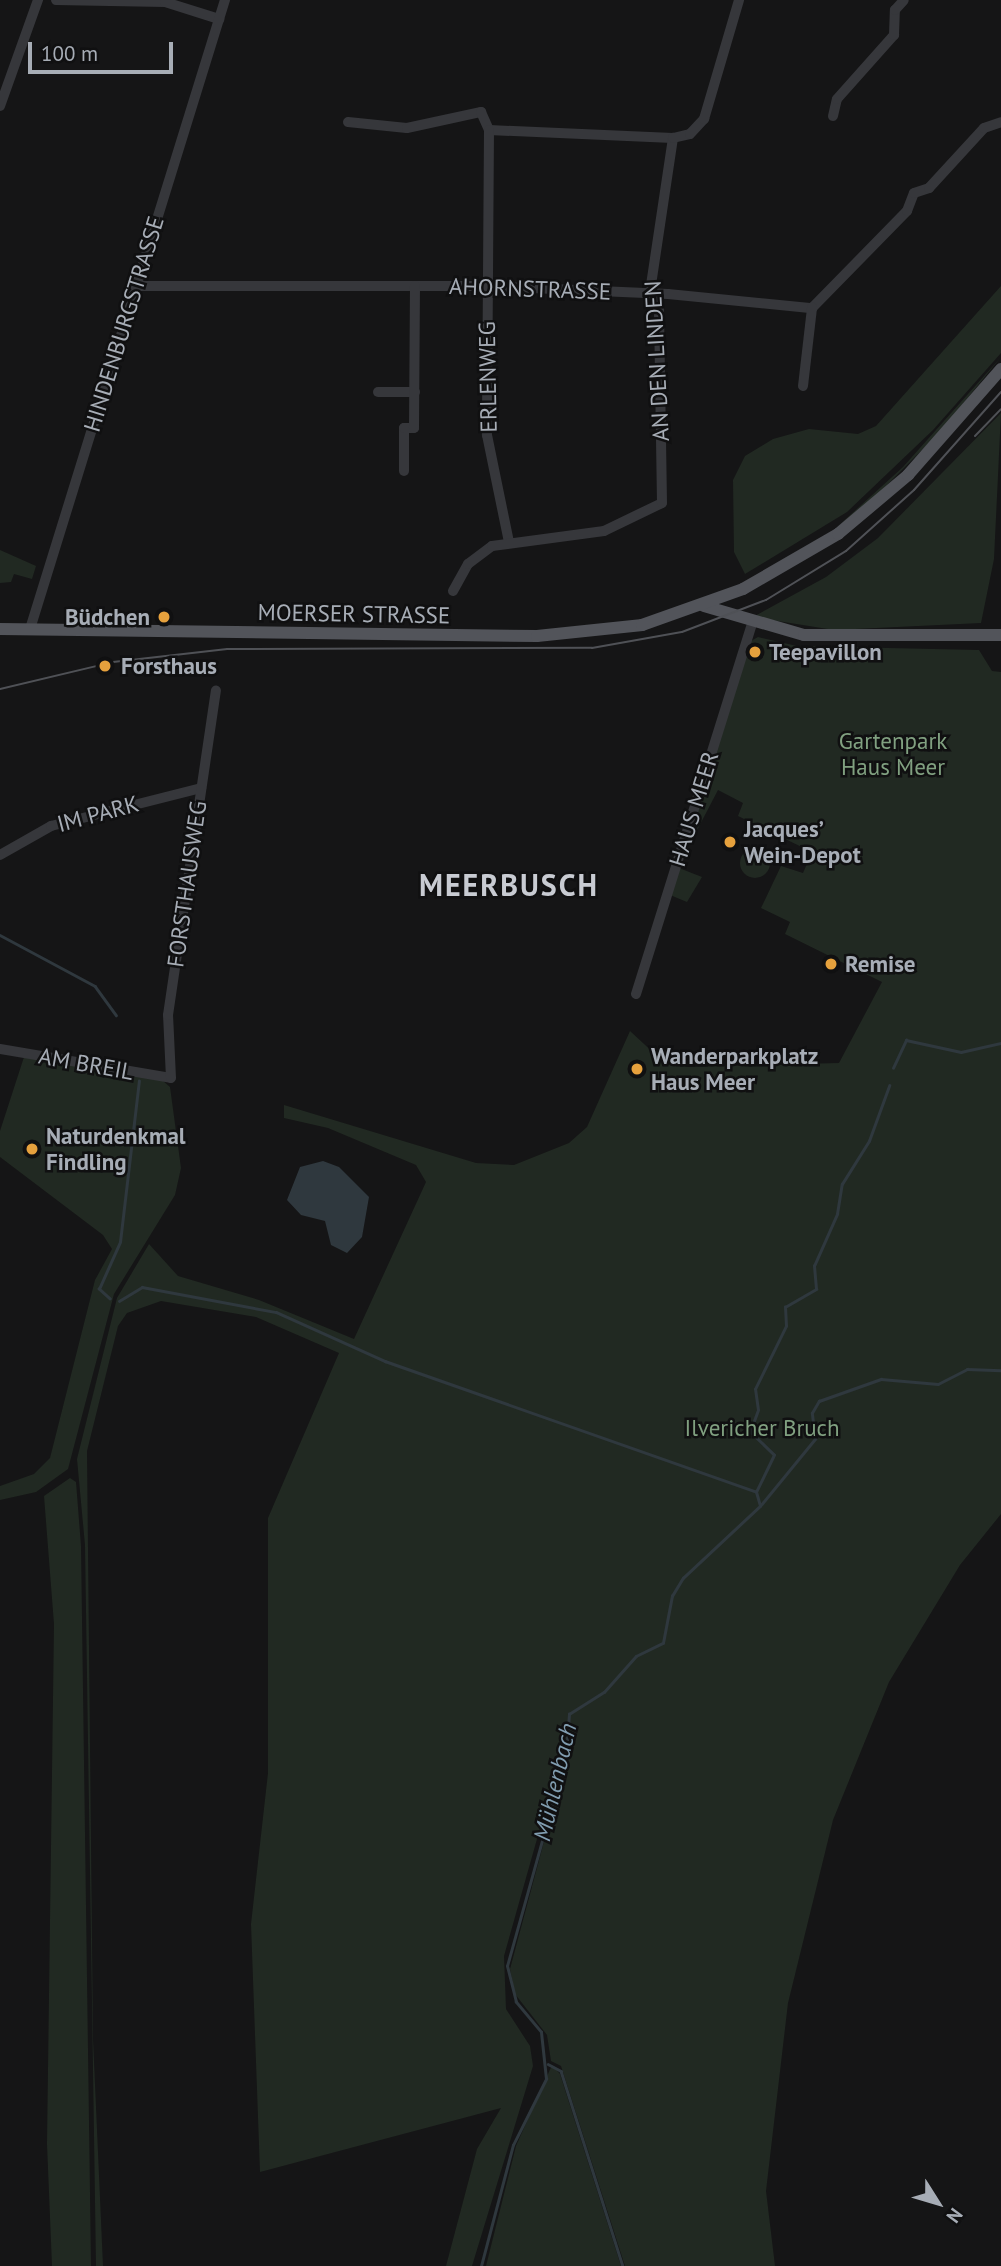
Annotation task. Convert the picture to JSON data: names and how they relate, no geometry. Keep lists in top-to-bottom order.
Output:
{
  "streets": {
    "main road": ["MOERSER STRASSE"],
    "street": [
      "AHORNSTRASSE",
      "HINDENBURGSTRASSE",
      "AN DEN LINDEN",
      "ERLENWEG",
      "HAUS MEER",
      "IM PARK",
      "FORSTHAUSWEG",
      "AM BREIL"
    ]
  },
  "crossings": [
    ["AHORNSTRASSE", "HINDENBURGSTRASSE"],
    ["AHORNSTRASSE", "AN DEN LINDEN"],
    ["AHORNSTRASSE", "ERLENWEG"],
    ["HINDENBURGSTRASSE", "MOERSER STRASSE"],
    ["AN DEN LINDEN", "ERLENWEG"],
    ["IM PARK", "FORSTHAUSWEG"],
    ["FORSTHAUSWEG", "AM BREIL"]
  ],
  "districts": ["MEERBUSCH"],
  "water": ["Mühlenbach"],
  "parks": ["Gartenpark Haus Meer", "Ilvericher Bruch"],
  "places": [
    "Büdchen",
    "Teepavillon",
    "Forsthaus",
    "Jacques’ Wein-Depot",
    "Remise",
    "Wanderparkplatz Haus Meer",
    "Naturdenkmal Findling"
  ],
  "scale_bar": "100 m",
  "north": "bottom right"
}
